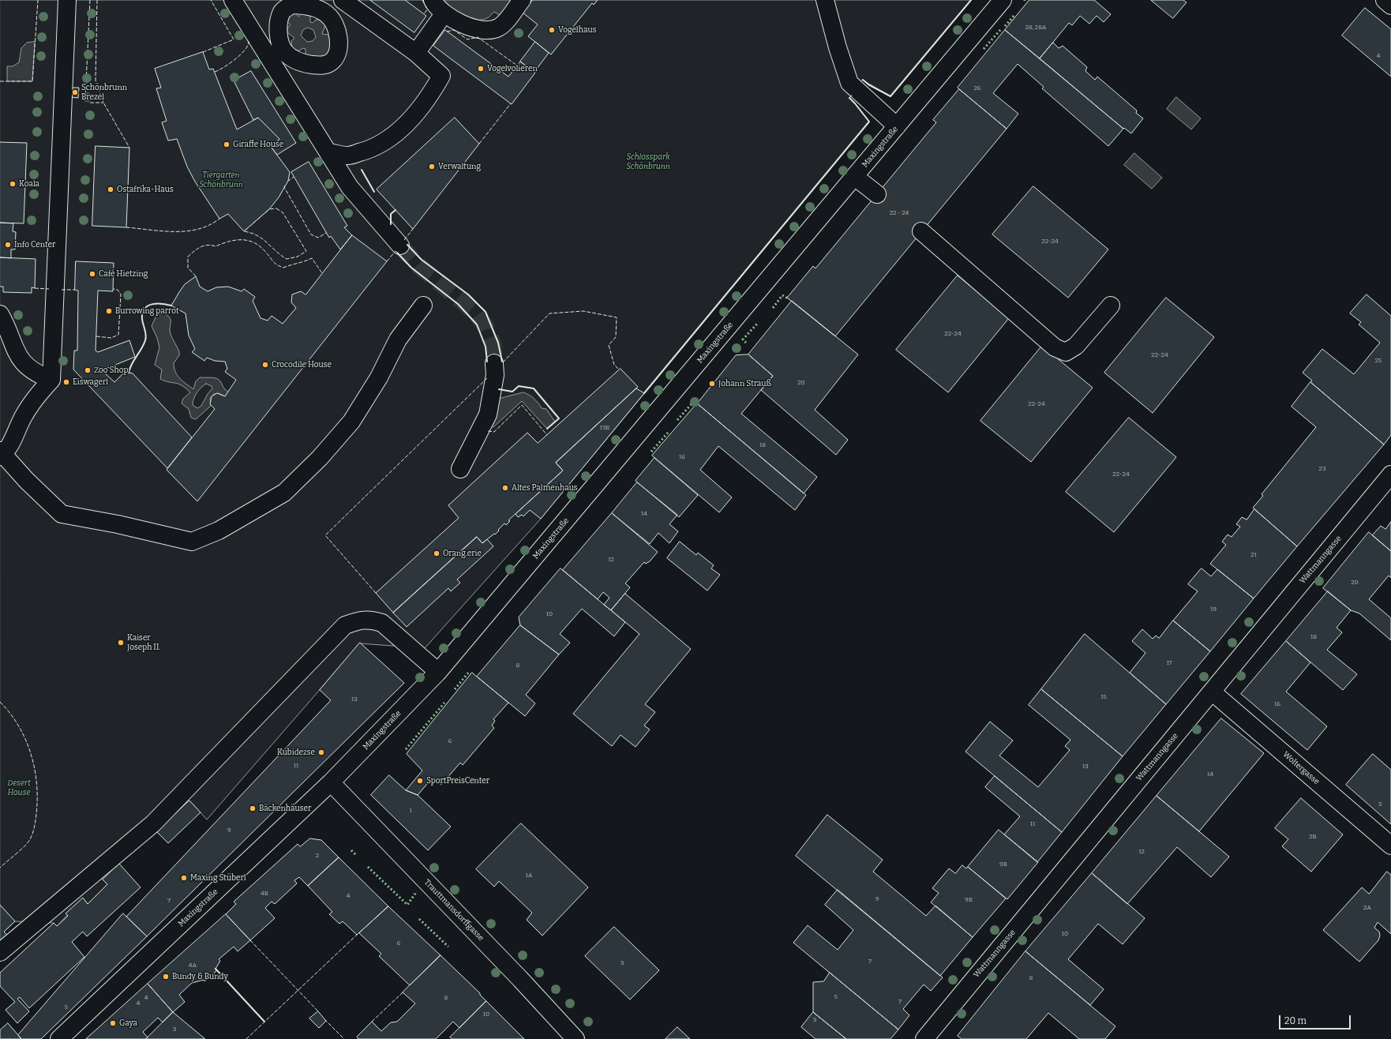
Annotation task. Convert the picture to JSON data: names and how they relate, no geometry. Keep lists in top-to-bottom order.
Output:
{
  "streets": {
    "street": [
      "Maxingstraße",
      "Wattmanngasse",
      "Woltergasse",
      "Trauttmansdorffgasse"
    ]
  },
  "crossings": [
    ["Maxingstraße", "Trauttmansdorffgasse"],
    ["Wattmanngasse", "Woltergasse"]
  ],
  "parks": ["Schlosspark Schönbrunn", "Tiergarten Schönbrunn", "Desert House"],
  "places": [
    "Vogelhaus",
    "Vogelvolieren",
    "Schönbrunn Brezel",
    "Giraffe House",
    "Verwaltung",
    "Koala",
    "Ostafrika-Haus",
    "Info Center",
    "Café Hietzing",
    "Burrowing parrot",
    "Crocodile House",
    "Zoo Shop",
    "Eiswagerl",
    "Johann Strauß",
    "Altes Palmenhaus",
    "Orang.erie",
    "Kaiser Joseph II.",
    "Kubidezse",
    "SportPreisCenter",
    "Bäckenhäuser",
    "Maxing Stüberl",
    "Bundy & Bundy",
    "Gaya"
  ],
  "house_numbers": [
    "28, 28A",
    "4",
    "26",
    "22 - 24",
    "22-24",
    "22-24",
    "22-24",
    "25",
    "20",
    "22-24",
    "13B",
    "18",
    "16",
    "23",
    "22-24",
    "14",
    "21",
    "12",
    "20",
    "19",
    "10",
    "18",
    "17",
    "8",
    "15",
    "13",
    "16",
    "6",
    "11",
    "13",
    "14",
    "3",
    "1",
    "11",
    "9",
    "2B",
    "12",
    "2",
    "9B",
    "1A",
    "4B",
    "4",
    "9",
    "9B",
    "7",
    "2A",
    "10",
    "6",
    "7",
    "3",
    "4A",
    "8",
    "5",
    "4",
    "8",
    "7",
    "4",
    "5",
    "10",
    "3",
    "3"
  ],
  "scale_bar": "20 m"
}
